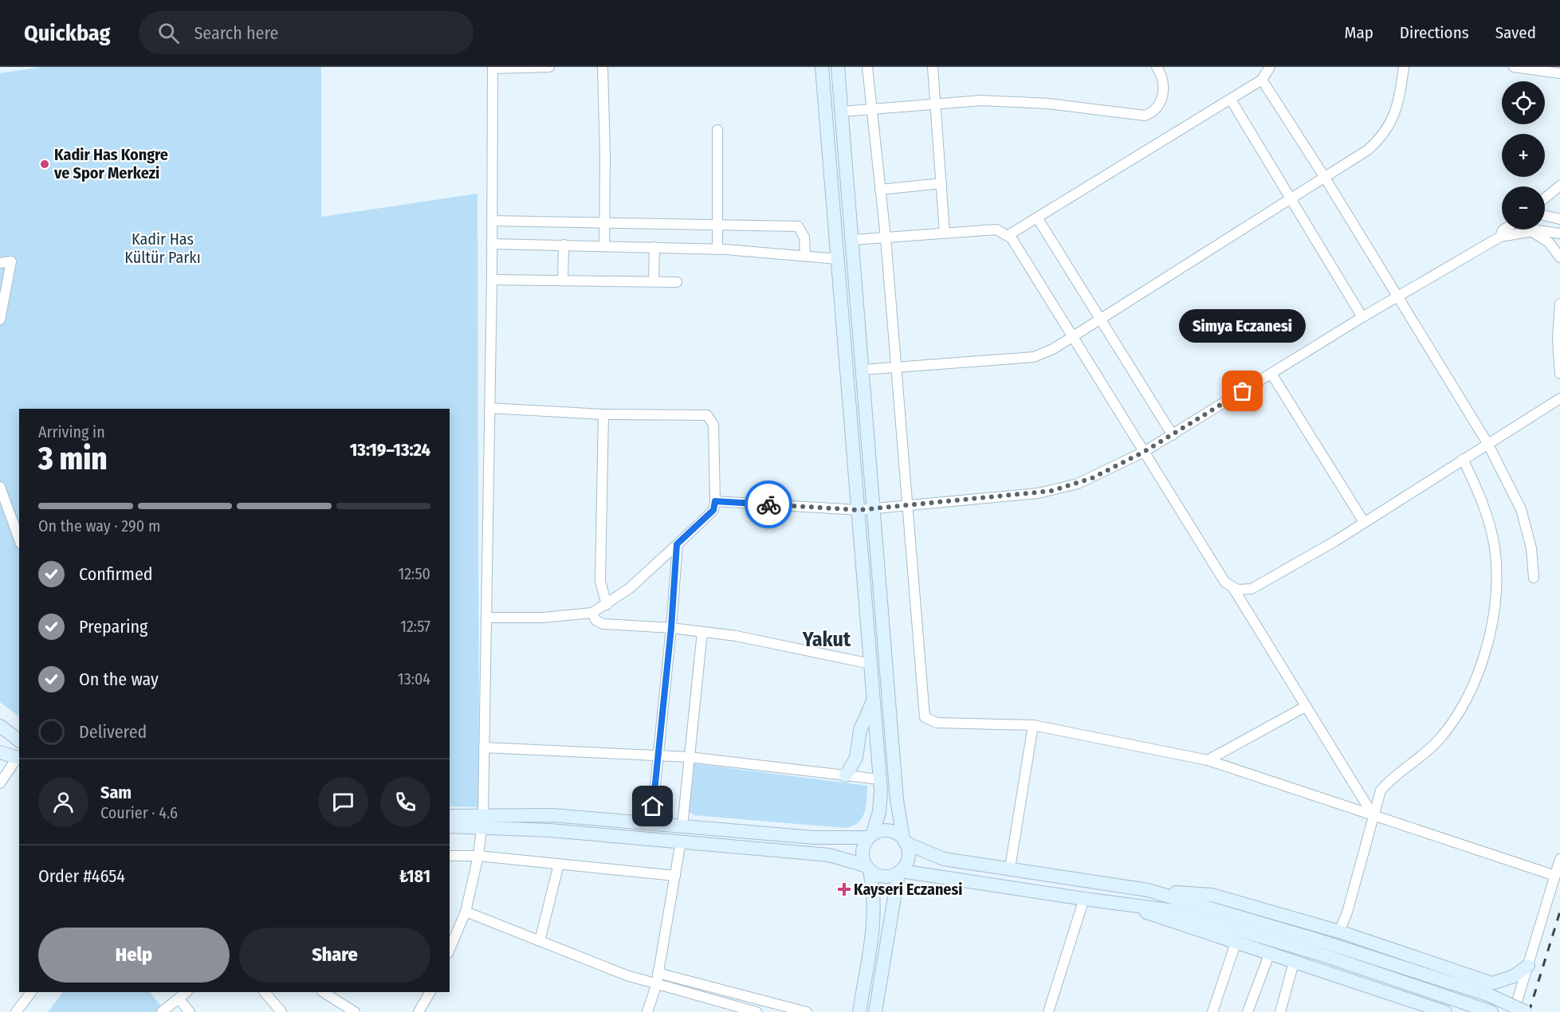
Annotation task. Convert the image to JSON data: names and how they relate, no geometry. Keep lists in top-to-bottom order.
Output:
{
  "districts": ["Yakut"],
  "parks": ["Kadir Has Kültür Parkı"],
  "places": {
    "other": ["Kadir Has Kongre ve Spor Merkezi", "Simya Eczanesi"],
    "health": ["Kayseri Eczanesi"]
  },
  "page": {
    "header": "Quickbag",
    "search": "Search here",
    "nav": ["Map", "Directions", "Saved"],
    "map_buttons": ["+", "−"],
    "bubble": "Simya Eczanesi",
    "heading": ["3 min", "Arriving in", "13:19–13:24"],
    "panel": [
      "Sam",
      "Courier · 4.6",
      "Order #4654",
      "₺181"
    ],
    "bar": "On the way · 290 m",
    "list": [
      ["Confirmed", "12:50"],
      ["Preparing", "12:57"],
      ["On the way", "13:04"],
      "Delivered"
    ],
    "buttons": ["Help", "Share"]
  }
}
